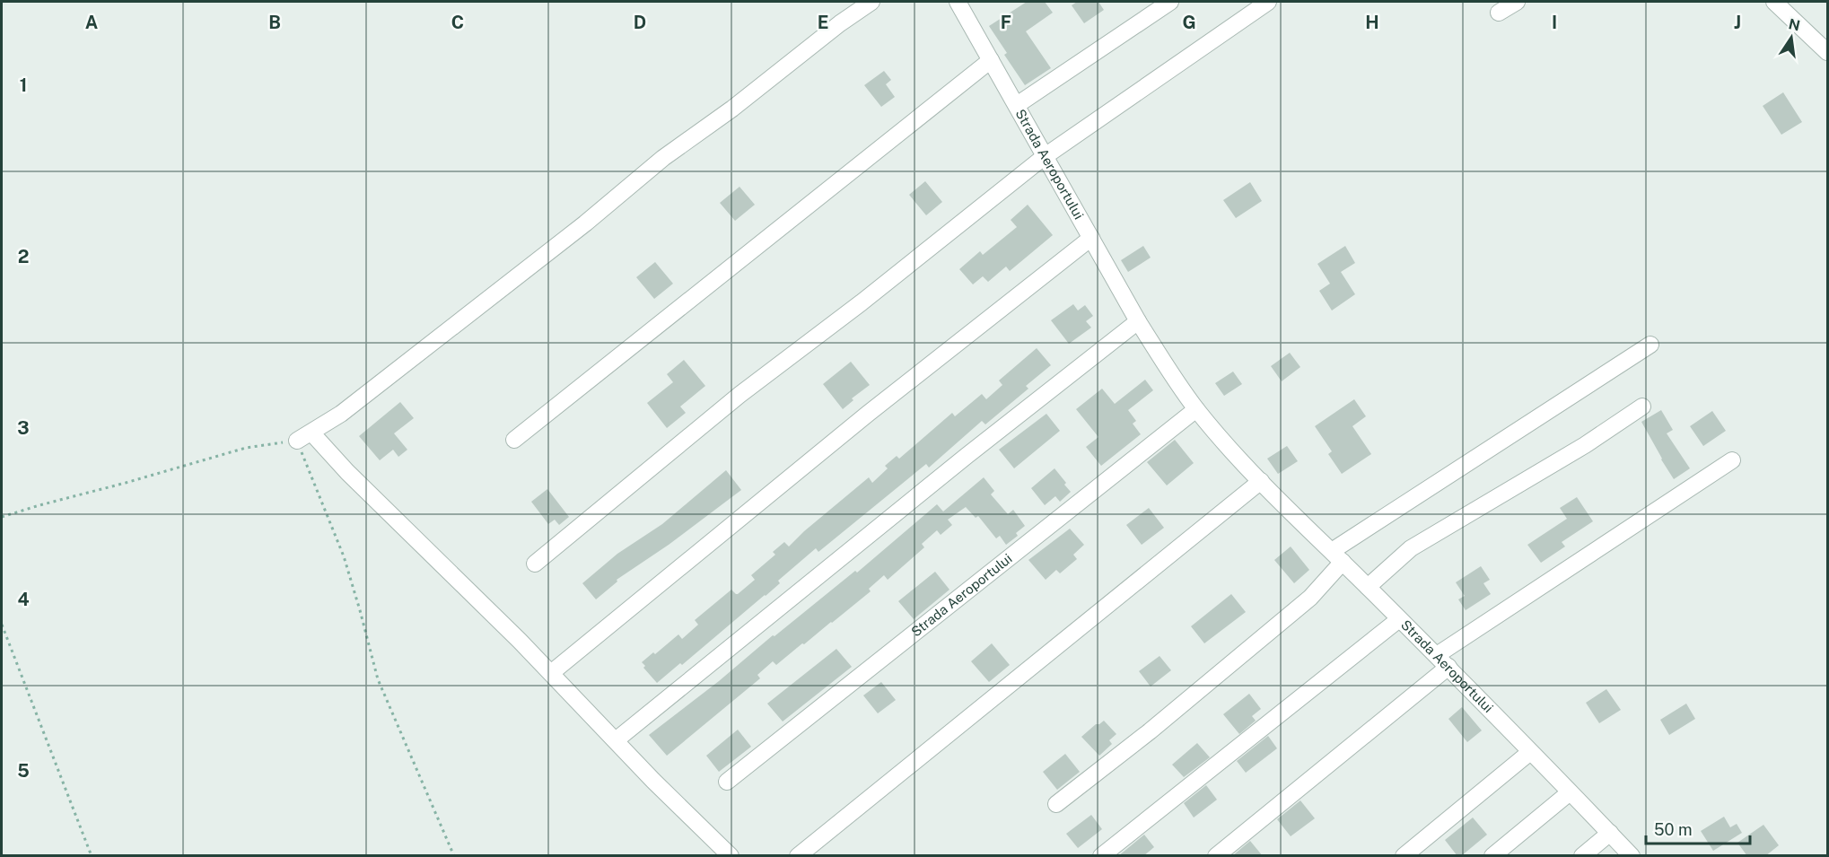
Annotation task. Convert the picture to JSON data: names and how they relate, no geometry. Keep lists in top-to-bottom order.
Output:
{
  "streets": {
    "street": ["Strada Aeroportului"]
  },
  "scale_bar": "50 m",
  "north": "top",
  "grid": {
    "columns": [
      "A",
      "B",
      "C",
      "D",
      "E",
      "F",
      "G",
      "H",
      "I",
      "J"
    ],
    "rows": [
      "1",
      "2",
      "3",
      "4",
      "5"
    ]
  }
}
